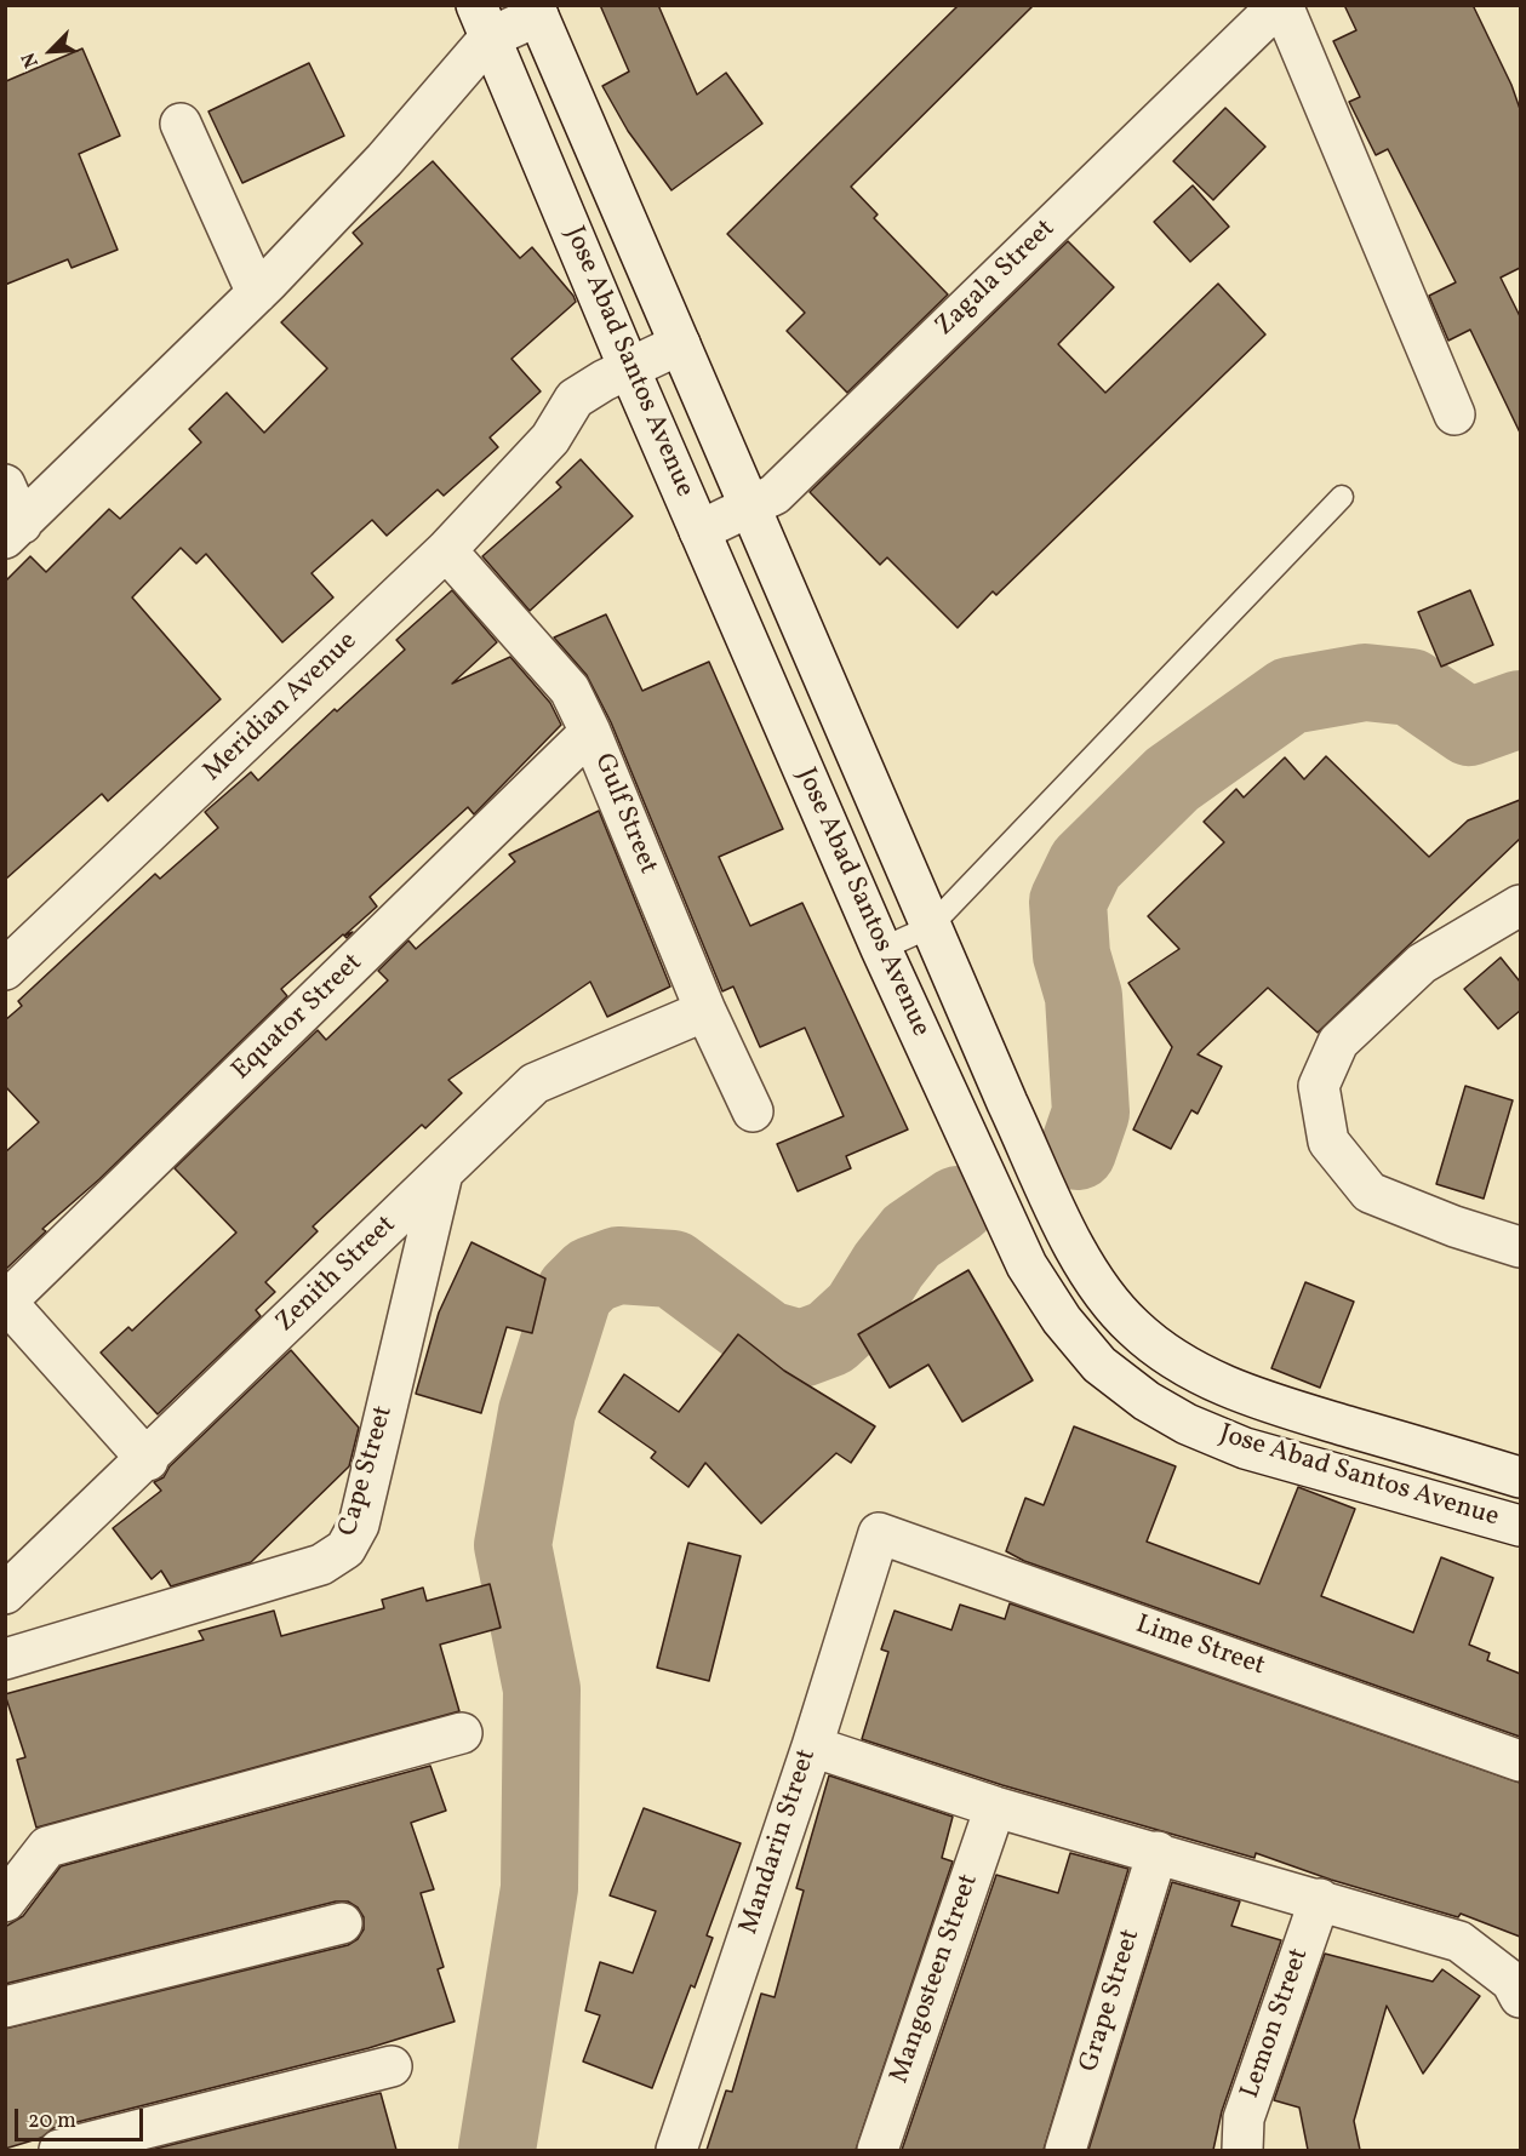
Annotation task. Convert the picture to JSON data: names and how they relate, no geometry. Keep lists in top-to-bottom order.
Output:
{
  "streets": {
    "street": [
      "Zagala Street",
      "Jose Abad Santos Avenue",
      "Meridian Avenue",
      "Gulf Street",
      "Equator Street",
      "Zenith Street",
      "Cape Street",
      "Lime Street",
      "Mandarin Street",
      "Mangosteen Street",
      "Grape Street",
      "Lemon Street"
    ]
  },
  "crossings": [
    ["Zagala Street", "Jose Abad Santos Avenue"],
    ["Jose Abad Santos Avenue", "Meridian Avenue"],
    ["Meridian Avenue", "Gulf Street"],
    ["Gulf Street", "Equator Street"],
    ["Gulf Street", "Zenith Street"],
    ["Zenith Street", "Cape Street"],
    ["Lime Street", "Mandarin Street"]
  ],
  "scale_bar": "20 m",
  "north": "bottom left"
}
